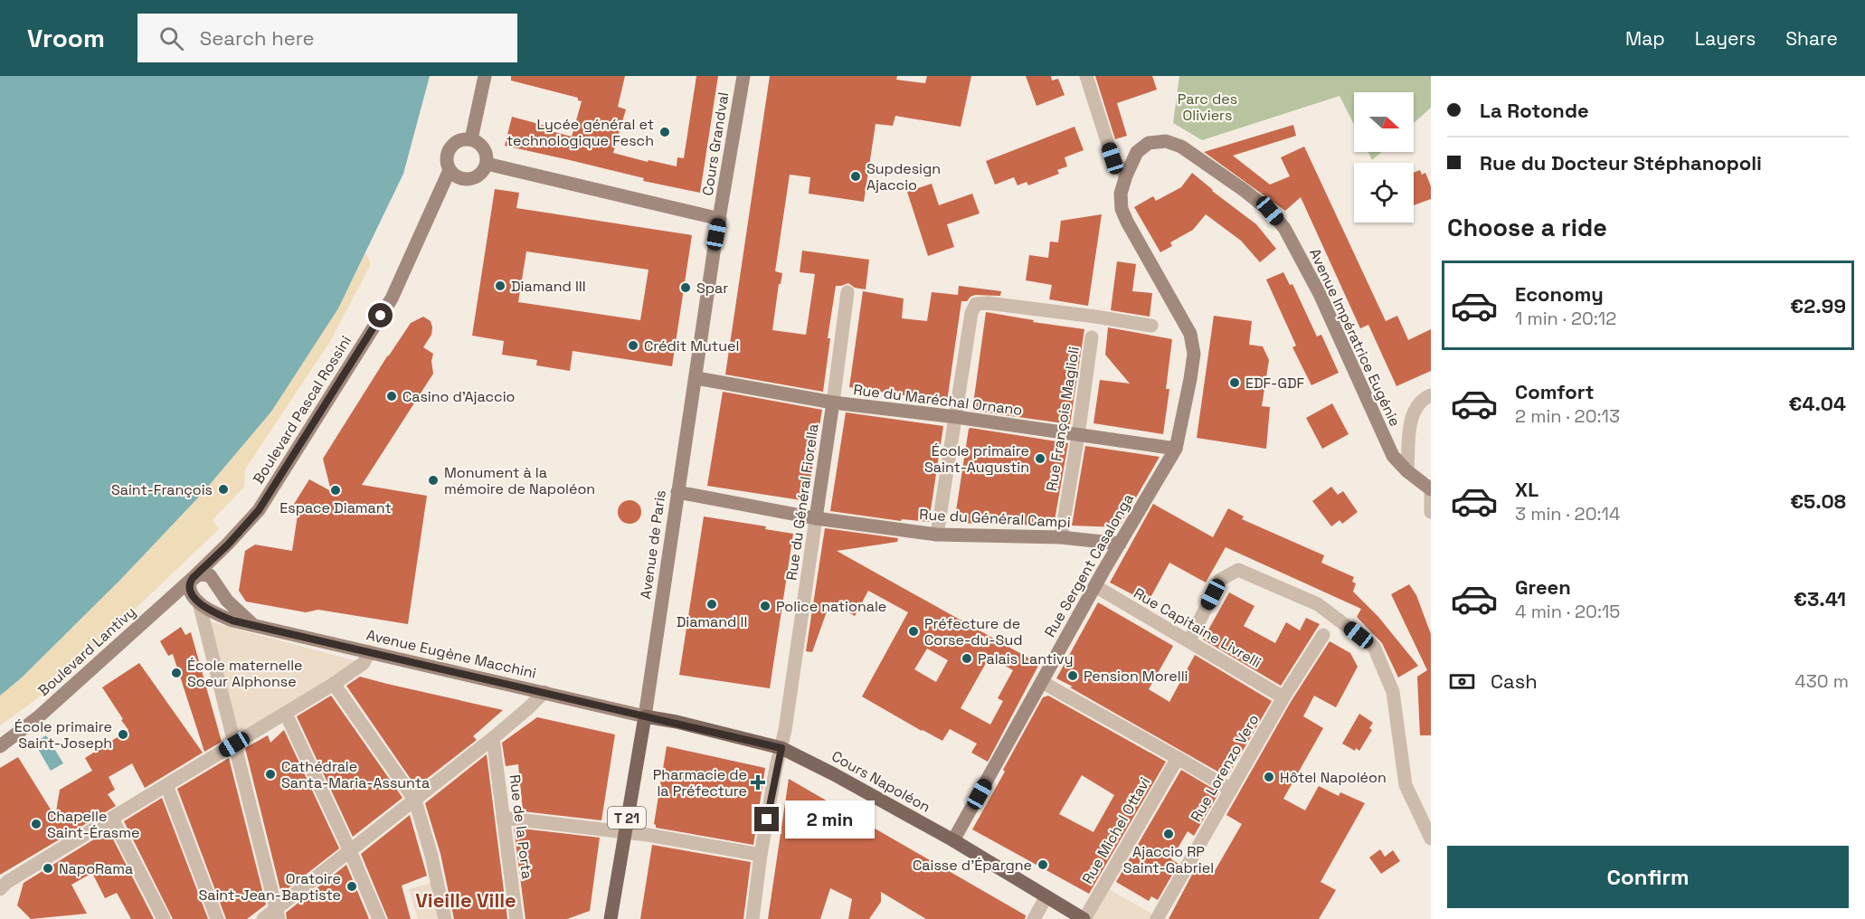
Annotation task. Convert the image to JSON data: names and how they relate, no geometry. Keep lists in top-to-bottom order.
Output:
{
  "streets": {
    "main road": [
      "Cours Grandval",
      "Avenue Impératrice Eugénie",
      "Rue du Maréchal Ornano",
      "Boulevard Pascal Rossini",
      "Rue du Général Fiorella",
      "Rue du Général Campi",
      "Avenue de Paris",
      "Rue Sergent Casalonga",
      "Boulevard Lantivy",
      "Avenue Eugène Macchini",
      "Cours Napoléon",
      "T 21"
    ],
    "street": [
      "Rue François Maglioli",
      "Rue Capitaine Livrelli",
      "Rue Lorenzo Vero",
      "Rue de la Porta",
      "Rue Michel Ottavi"
    ]
  },
  "crossings": [
    ["Cours Grandval", "Rue du Maréchal Ornano"],
    ["Cours Grandval", "Avenue de Paris"],
    ["Avenue Impératrice Eugénie", "Rue du Maréchal Ornano"],
    ["Avenue Impératrice Eugénie", "Rue Sergent Casalonga"],
    ["Rue du Maréchal Ornano", "Rue François Maglioli"],
    ["Rue du Maréchal Ornano", "Rue du Général Fiorella"],
    ["Rue du Maréchal Ornano", "Avenue de Paris"],
    ["Rue du Maréchal Ornano", "Rue Sergent Casalonga"],
    ["Boulevard Pascal Rossini", "Boulevard Lantivy"],
    ["Boulevard Pascal Rossini", "Avenue Eugène Macchini"],
    ["Rue François Maglioli", "Rue du Général Campi"],
    ["Rue du Général Fiorella", "Rue du Général Campi"],
    ["Rue du Général Fiorella", "Cours Napoléon"],
    ["Rue du Général Campi", "Avenue de Paris"],
    ["Rue du Général Campi", "Rue Sergent Casalonga"],
    ["Avenue de Paris", "Avenue Eugène Macchini"],
    ["Avenue de Paris", "Cours Napoléon"],
    ["Avenue de Paris", "T 21"],
    ["Rue Sergent Casalonga", "Rue Capitaine Livrelli"],
    ["Rue Sergent Casalonga", "Cours Napoléon"],
    ["Rue Capitaine Livrelli", "Rue Lorenzo Vero"],
    ["Avenue Eugène Macchini", "Cours Napoléon"],
    ["Avenue Eugène Macchini", "T 21"],
    ["Cours Napoléon", "T 21"],
    ["Cours Napoléon", "Rue Michel Ottavi"]
  ],
  "districts": ["Vieille Ville"],
  "parks": ["Parc des Oliviers"],
  "places": {
    "other": [
      "Lycée général et technologique Fesch",
      "Supdesign Ajaccio",
      "Diamand III",
      "Spar",
      "Crédit Mutuel",
      "EDF-GDF",
      "Casino d'Ajaccio",
      "École primaire Saint-Augustin",
      "Monument à la mémoire de Napoléon",
      "Saint-François",
      "Espace Diamant",
      "Diamand II",
      "Police nationale",
      "Préfecture de Corse-du-Sud",
      "Palais Lantivy",
      "École maternelle Soeur Alphonse",
      "Pension Morelli",
      "École primaire Saint-Joseph",
      "Cathédrale Santa-Maria-Assunta",
      "Hôtel Napoléon",
      "Chapelle Saint-Érasme",
      "Ajaccio RP Saint-Gabriel",
      "Caisse d'Épargne",
      "NapoRama",
      "Oratoire Saint-Jean-Baptiste"
    ],
    "health": ["Pharmacie de la Préfecture"]
  },
  "north": "right",
  "page": {
    "header": "Vroom",
    "search": "Search here",
    "nav": ["Map", "Layers", "Share"],
    "banner": ["La Rotonde", "Rue du Docteur Stéphanopoli"],
    "heading": "Choose a ride",
    "list": [
      {
        "name": "Economy",
        "note": "1 min · 20:12",
        "value": "€2.99"
      },
      {
        "name": "Comfort",
        "note": "2 min · 20:13",
        "value": "€4.04"
      },
      {
        "name": "XL",
        "note": "3 min · 20:14",
        "value": "€5.08"
      },
      {
        "name": "Green",
        "note": "4 min · 20:15",
        "value": "€3.41"
      }
    ],
    "pay": ["Cash", "430 m"],
    "bubble": "2 min",
    "buttons": "Confirm"
  }
}
